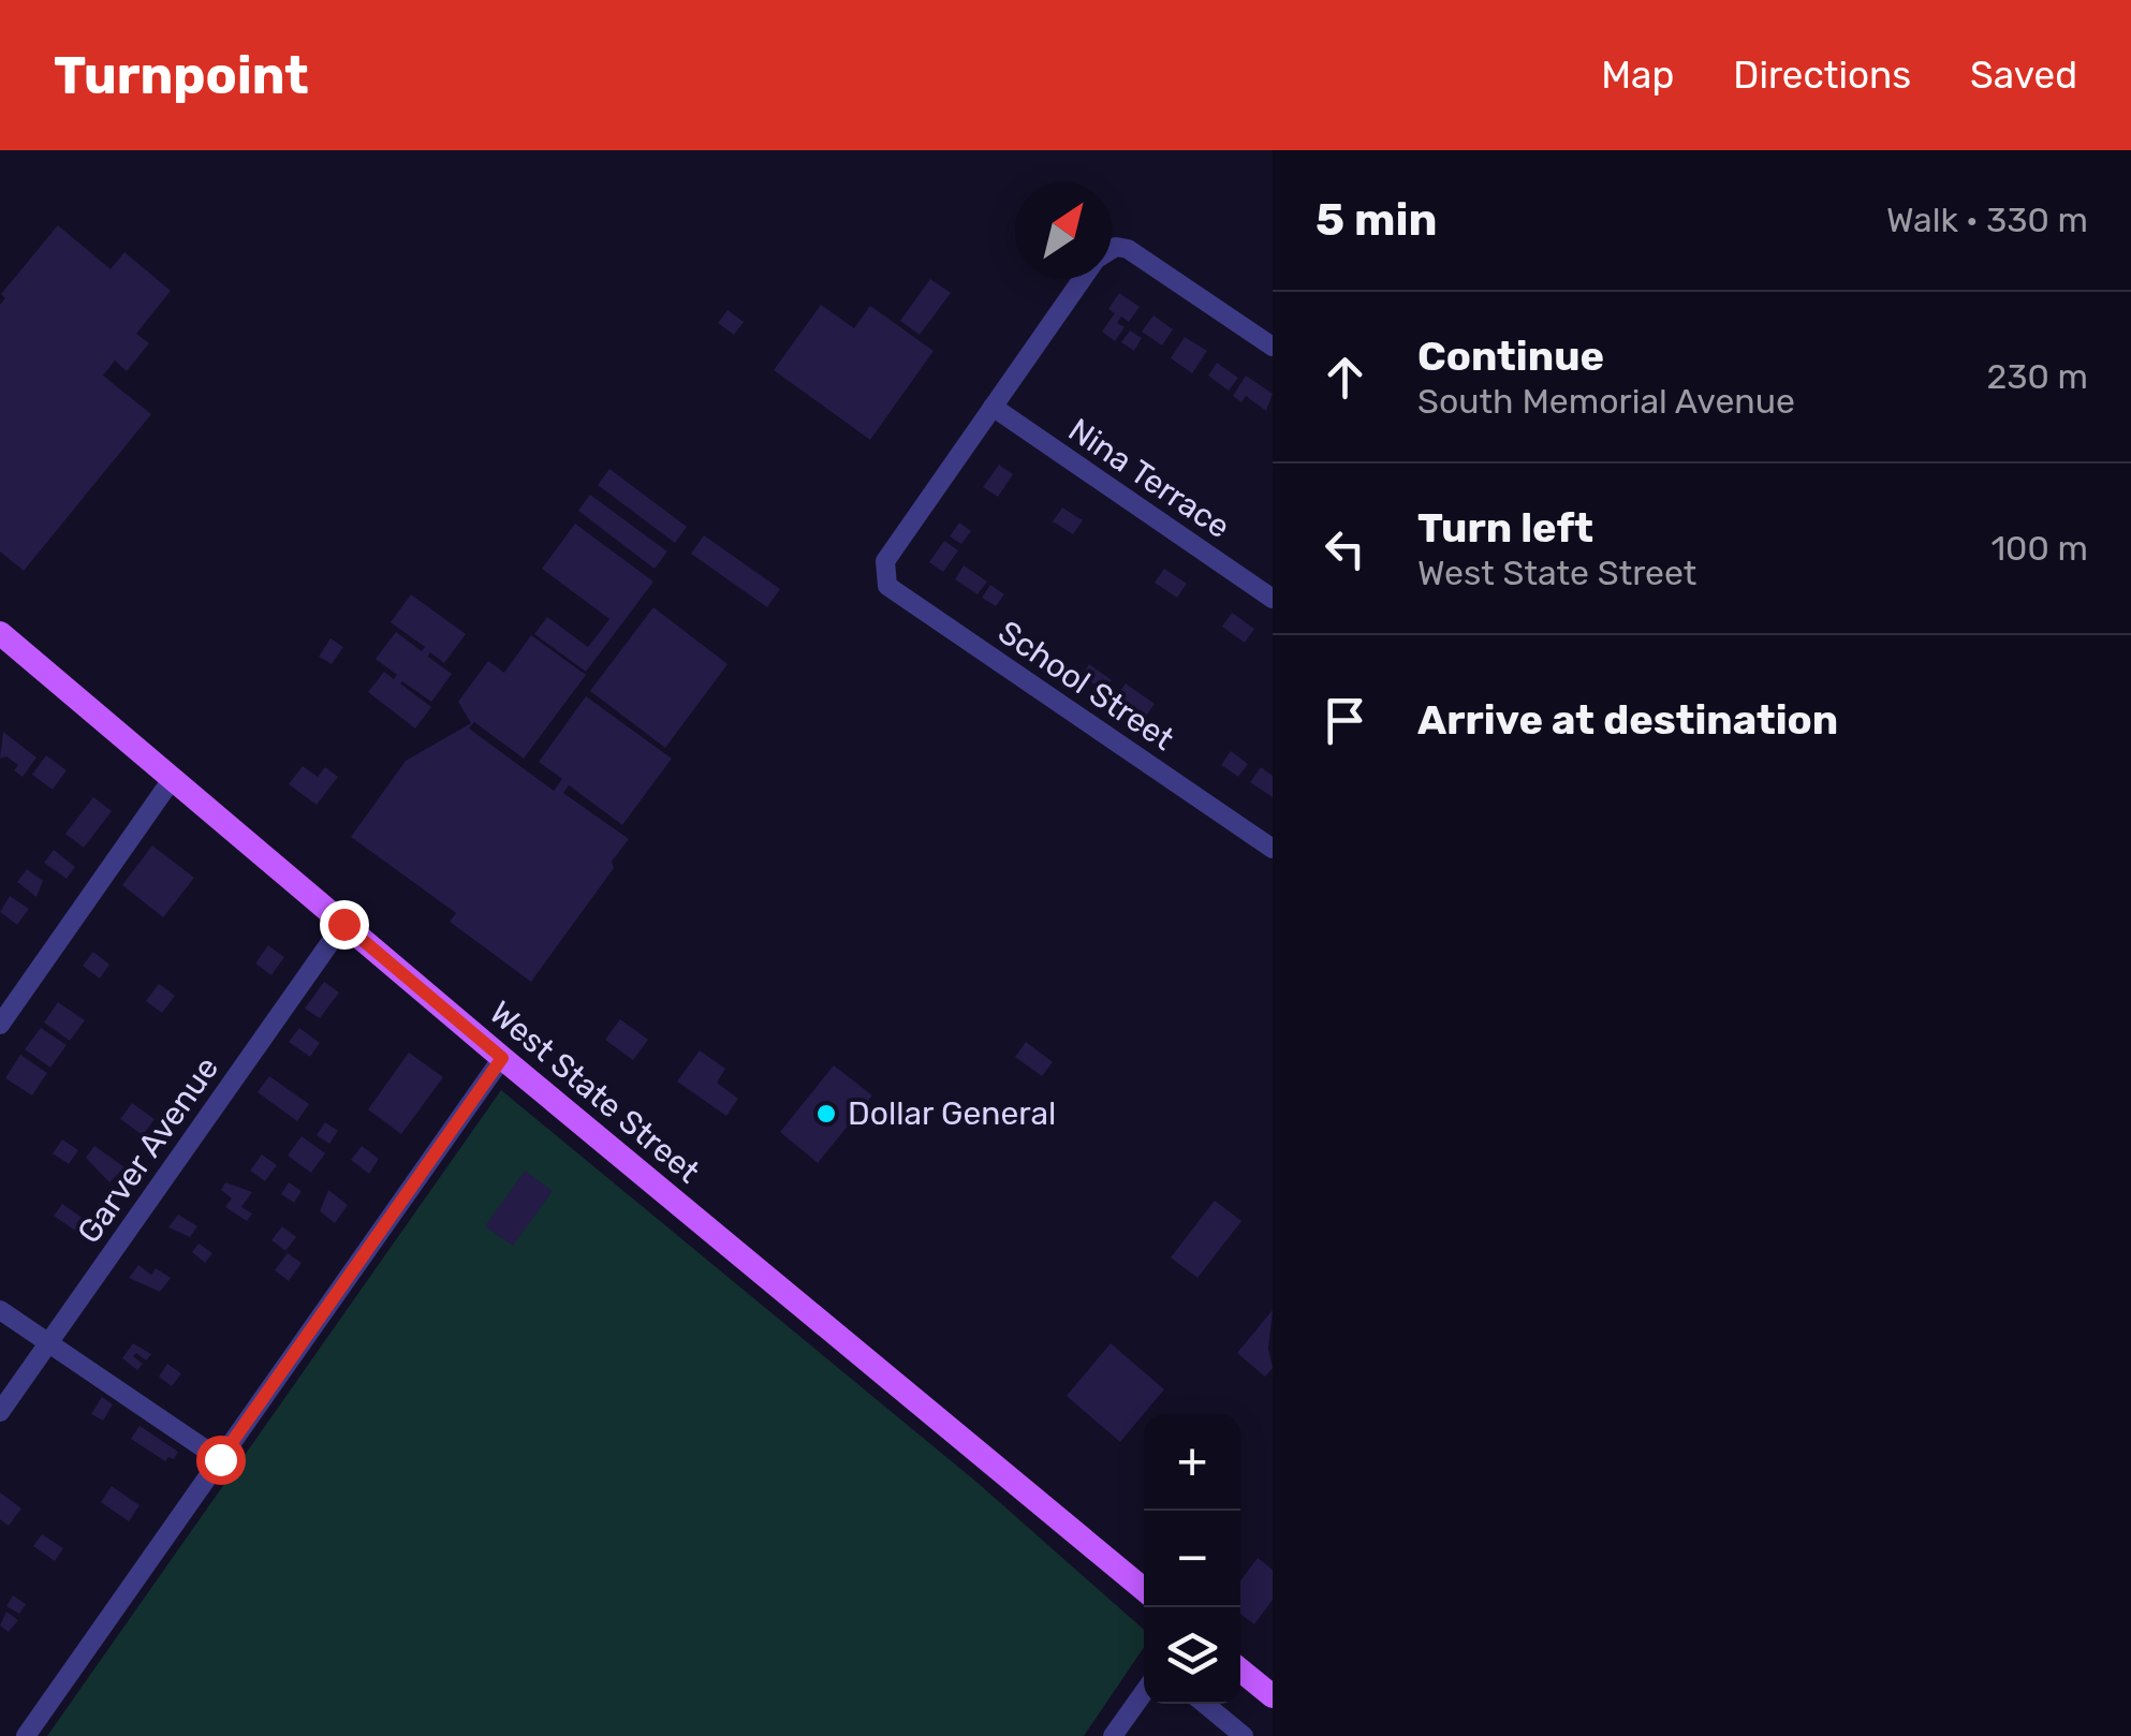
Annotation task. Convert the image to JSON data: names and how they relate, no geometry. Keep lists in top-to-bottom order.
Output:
{
  "streets": {
    "main road": ["West State Street"],
    "street": ["Nina Terrace", "School Street", "Garver Avenue"]
  },
  "crossings": [
    ["Nina Terrace", "School Street"],
    ["West State Street", "Garver Avenue"]
  ],
  "places": ["Dollar General"],
  "north": "top right",
  "page": {
    "header": "Turnpoint",
    "nav": ["Map", "Directions", "Saved"],
    "heading": ["5 min", "Walk · 330 m"],
    "list": [
      ["Continue", "South Memorial Avenue", "230 m"],
      ["Turn left", "West State Street", "100 m"],
      "Arrive at destination"
    ],
    "map_buttons": ["+", "−"]
  }
}
